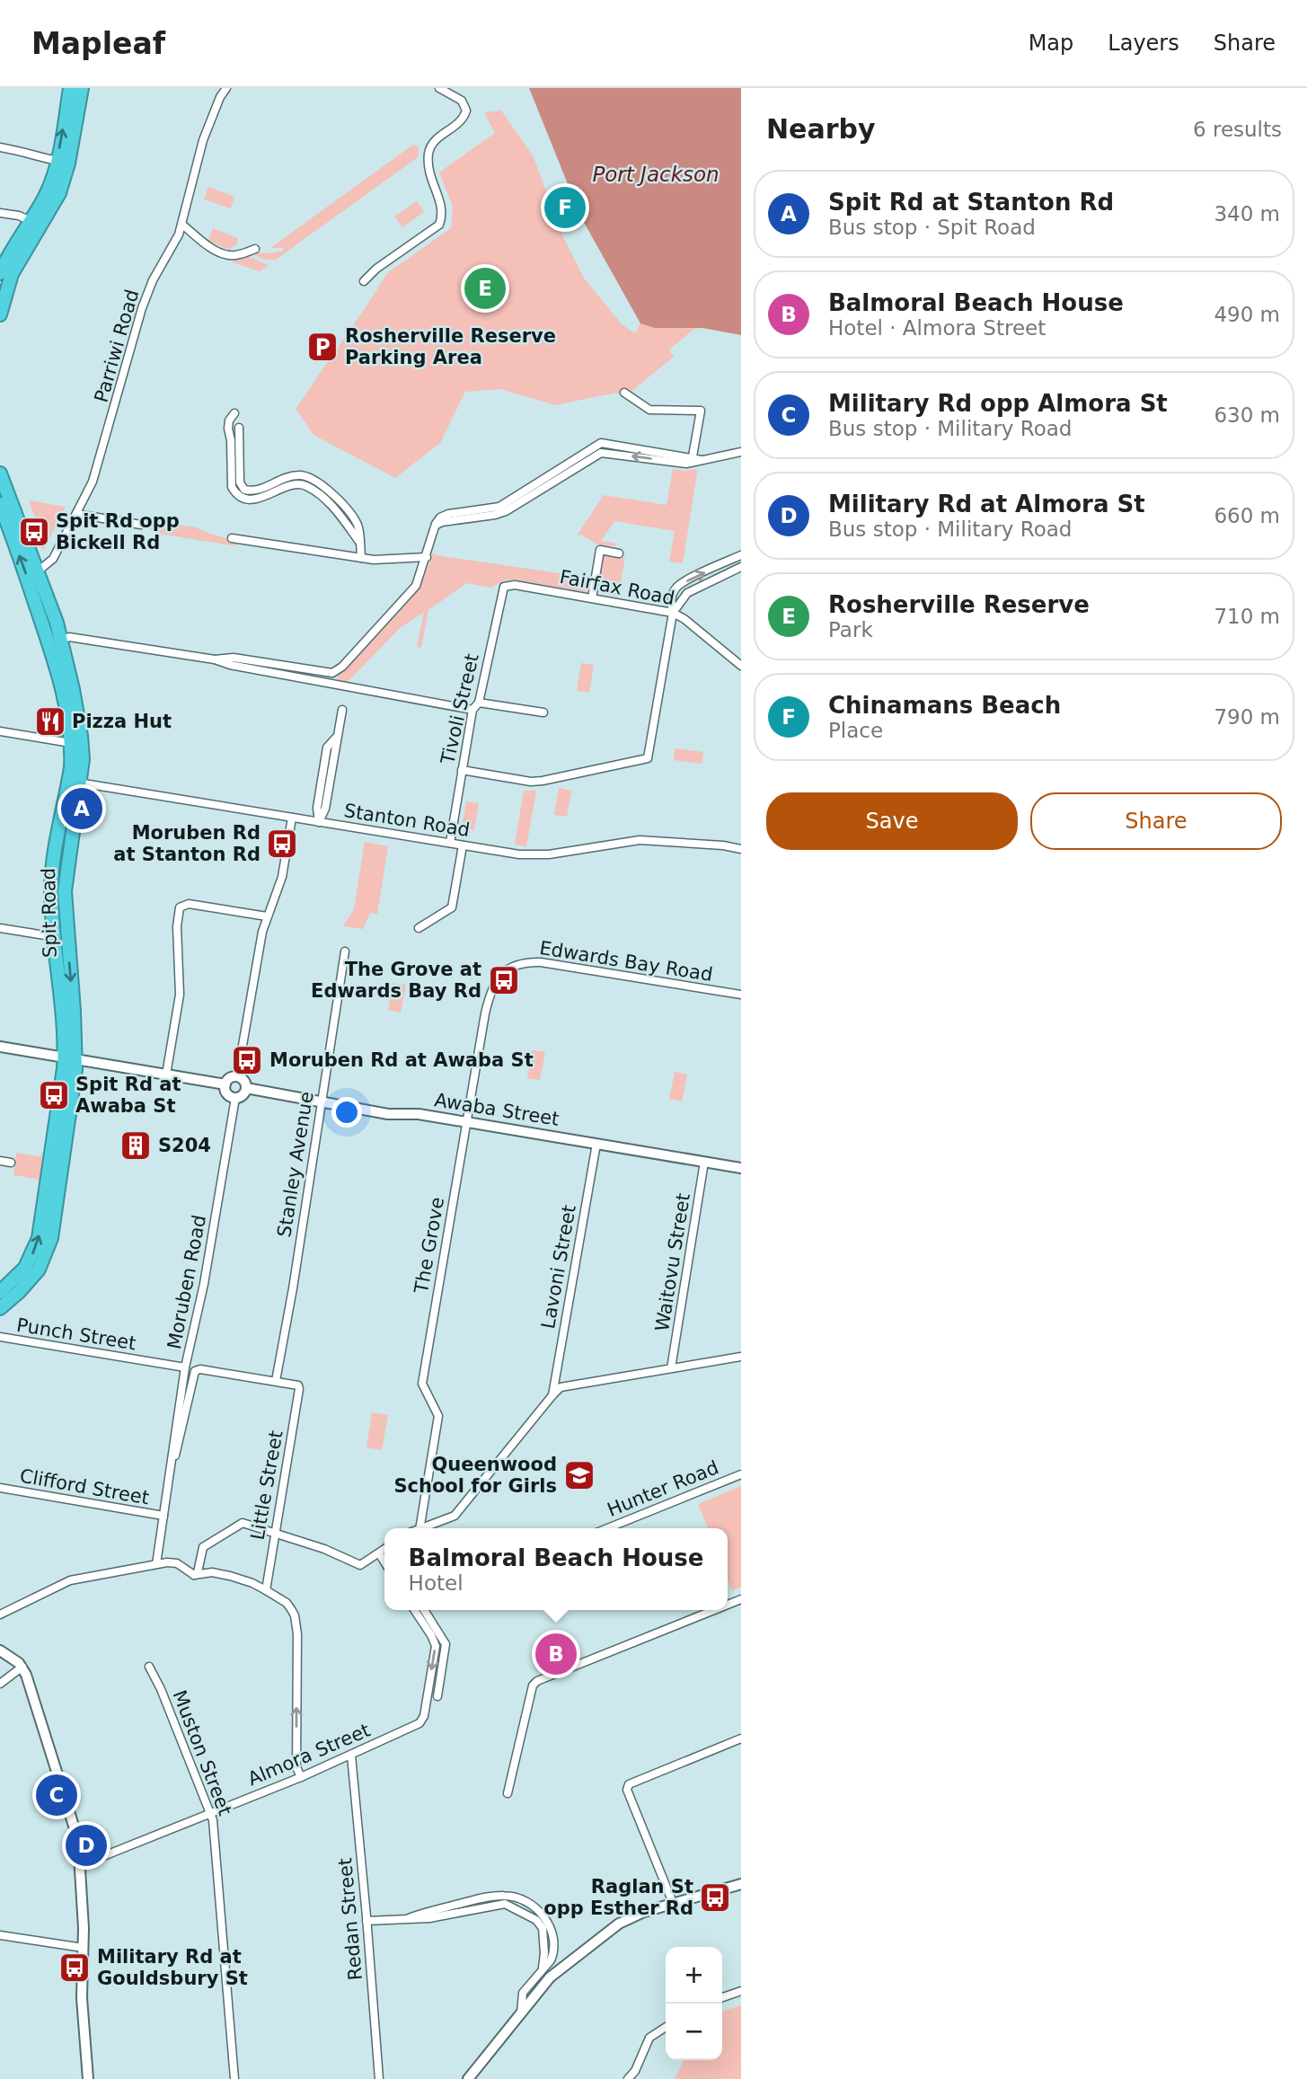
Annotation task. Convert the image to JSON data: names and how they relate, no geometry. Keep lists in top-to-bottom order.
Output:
{
  "streets": {
    "highway": ["Spit Road"],
    "street": [
      "Parriwi Road",
      "Fairfax Road",
      "Tivoli Street",
      "Stanton Road",
      "Edwards Bay Road",
      "Awaba Street",
      "Stanley Avenue",
      "The Grove",
      "Waitovu Street",
      "Lavoni Street",
      "Moruben Road",
      "Punch Street",
      "Little Street",
      "Clifford Street",
      "Hunter Road",
      "Muston Street",
      "Almora Street",
      "Redan Street"
    ]
  },
  "crossings": [
    ["Parriwi Road", "Spit Road"],
    ["Fairfax Road", "Tivoli Street"],
    ["Tivoli Street", "Stanton Road"],
    ["Stanton Road", "Spit Road"],
    ["Edwards Bay Road", "The Grove"],
    ["Awaba Street", "Stanley Avenue"],
    ["Awaba Street", "The Grove"],
    ["Awaba Street", "Waitovu Street"],
    ["Awaba Street", "Lavoni Street"],
    ["Awaba Street", "Moruben Road"],
    ["Stanley Avenue", "Moruben Road"],
    ["Stanley Avenue", "Little Street"],
    ["Moruben Road", "Punch Street"],
    ["Moruben Road", "Little Street"],
    ["Moruben Road", "Clifford Street"],
    ["Muston Street", "Almora Street"],
    ["Almora Street", "Redan Street"]
  ],
  "water": ["Port Jackson"],
  "places": {
    "parking": ["Rosherville Reserve Parking Area"],
    "bus stop": [
      "Spit Rd opp Bickell Rd",
      "Moruben Rd at Stanton Rd",
      "The Grove at Edwards Bay Rd",
      "Moruben Rd at Awaba St",
      "Spit Rd at Awaba St",
      "Raglan St opp Esther Rd",
      "Military Rd at Gouldsbury St"
    ],
    "restaurant": ["Pizza Hut"],
    "building": ["S204"],
    "school or university": ["Queenwood School for Girls"]
  },
  "page": {
    "header": "Mapleaf",
    "nav": ["Map", "Layers", "Share"],
    "heading": ["Nearby", "6 results"],
    "list": [
      {
        "mark": "A",
        "name": "Spit Rd at Stanton Rd",
        "note": "Bus stop · Spit Road",
        "value": "340 m"
      },
      {
        "mark": "B",
        "name": "Balmoral Beach House",
        "note": "Hotel · Almora Street",
        "value": "490 m"
      },
      {
        "mark": "C",
        "name": "Military Rd opp Almora St",
        "note": "Bus stop · Military Road",
        "value": "630 m"
      },
      {
        "mark": "D",
        "name": "Military Rd at Almora St",
        "note": "Bus stop · Military Road",
        "value": "660 m"
      },
      {
        "mark": "E",
        "name": "Rosherville Reserve",
        "note": "Park",
        "value": "710 m"
      },
      {
        "mark": "F",
        "name": "Chinamans Beach",
        "note": "Place",
        "value": "790 m"
      }
    ],
    "pins": [
      "F",
      "E",
      "A",
      "B",
      "C",
      "D"
    ],
    "buttons": ["Save", "Share"],
    "popup": ["Balmoral Beach House", "Hotel"],
    "map_buttons": ["+", "−"]
  }
}
